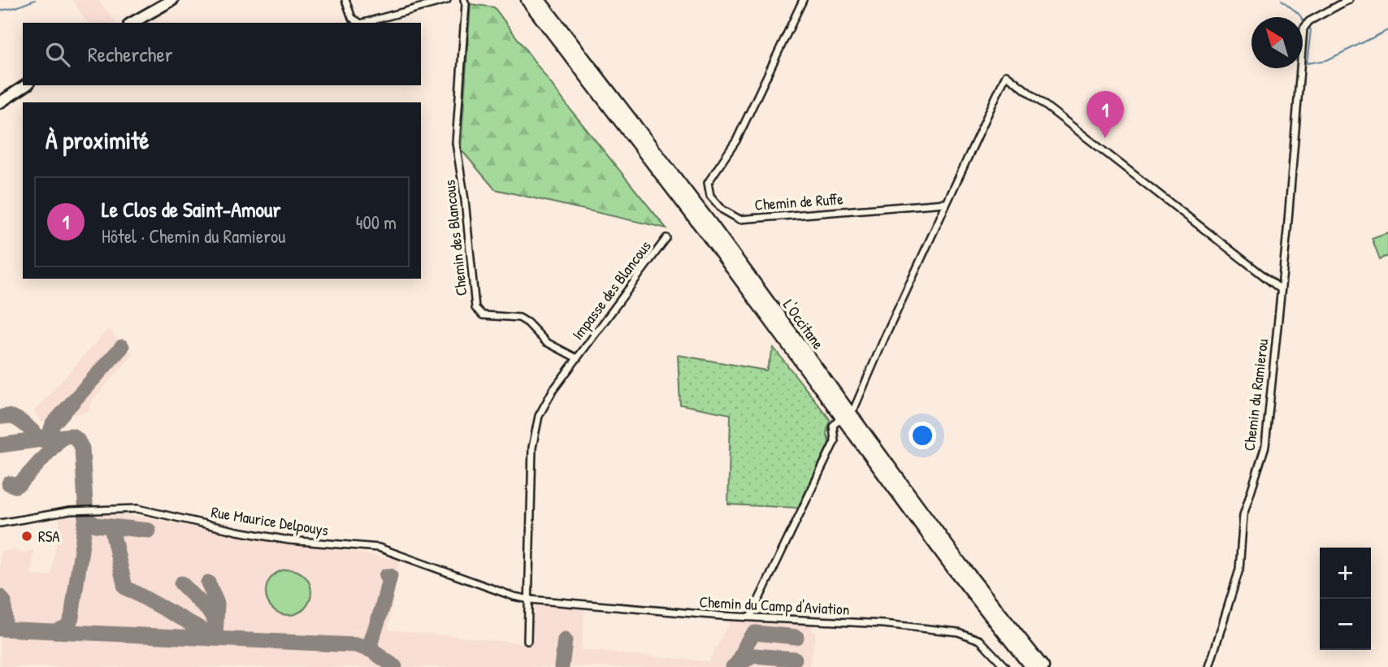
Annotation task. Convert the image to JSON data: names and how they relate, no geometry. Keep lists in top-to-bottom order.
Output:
{
  "streets": {
    "highway": ["L'Occitane"],
    "street": [
      "Chemin de Ruffe",
      "Chemin des Blancous",
      "Impasse des Blancous",
      "Chemin du Ramierou",
      "Rue Maurice Delpouys",
      "Chemin du Camp d'Aviation"
    ]
  },
  "crossings": [
    ["Chemin des Blancous", "Impasse des Blancous"],
    ["Rue Maurice Delpouys", "Chemin du Camp d'Aviation"]
  ],
  "places": ["RSA"],
  "north": "top left",
  "page": {
    "search": "Rechercher",
    "pins": "1",
    "heading": "À proximité",
    "list": [
      {
        "mark": "1",
        "name": "Le Clos de Saint-Amour",
        "note": "Hôtel · Chemin du Ramierou",
        "value": "400 m"
      }
    ],
    "map_buttons": ["+", "−"]
  }
}
